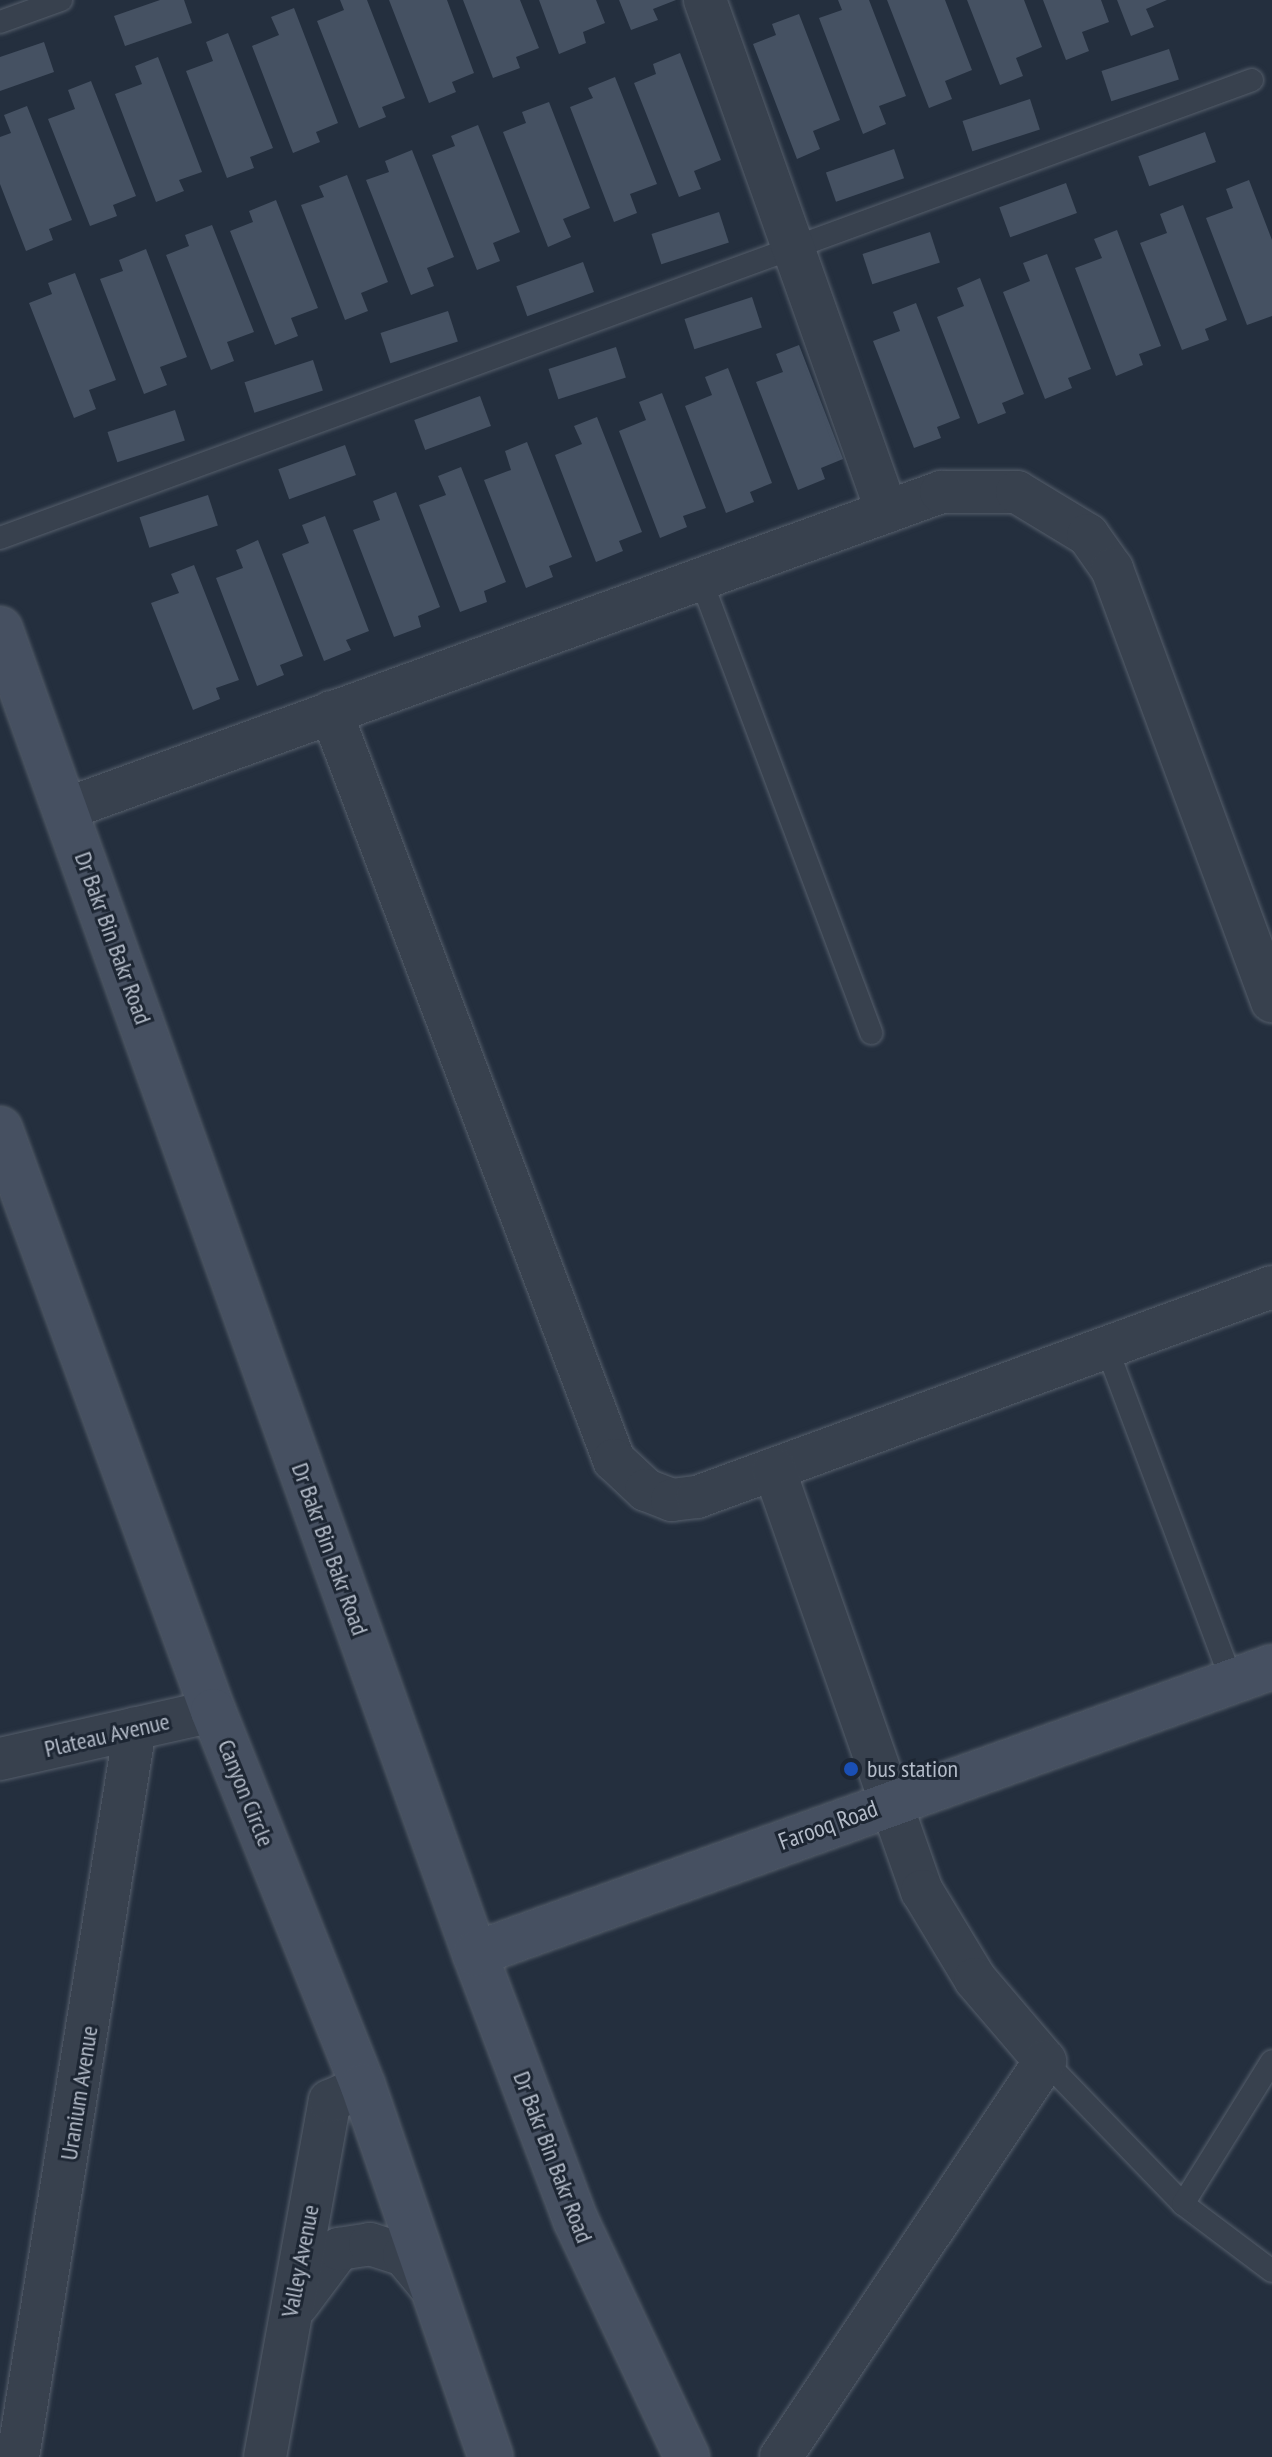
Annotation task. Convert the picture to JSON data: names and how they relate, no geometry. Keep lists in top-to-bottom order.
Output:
{
  "streets": {
    "street": [
      "Dr Bakr Bin Bakr Road",
      "Plateau Avenue",
      "Canyon Circle",
      "Farooq Road",
      "Uranium Avenue",
      "Valley Avenue"
    ]
  },
  "crossings": [
    ["Dr Bakr Bin Bakr Road", "Farooq Road"],
    ["Plateau Avenue", "Canyon Circle"],
    ["Plateau Avenue", "Uranium Avenue"],
    ["Canyon Circle", "Valley Avenue"]
  ],
  "places": ["bus station"]
}
